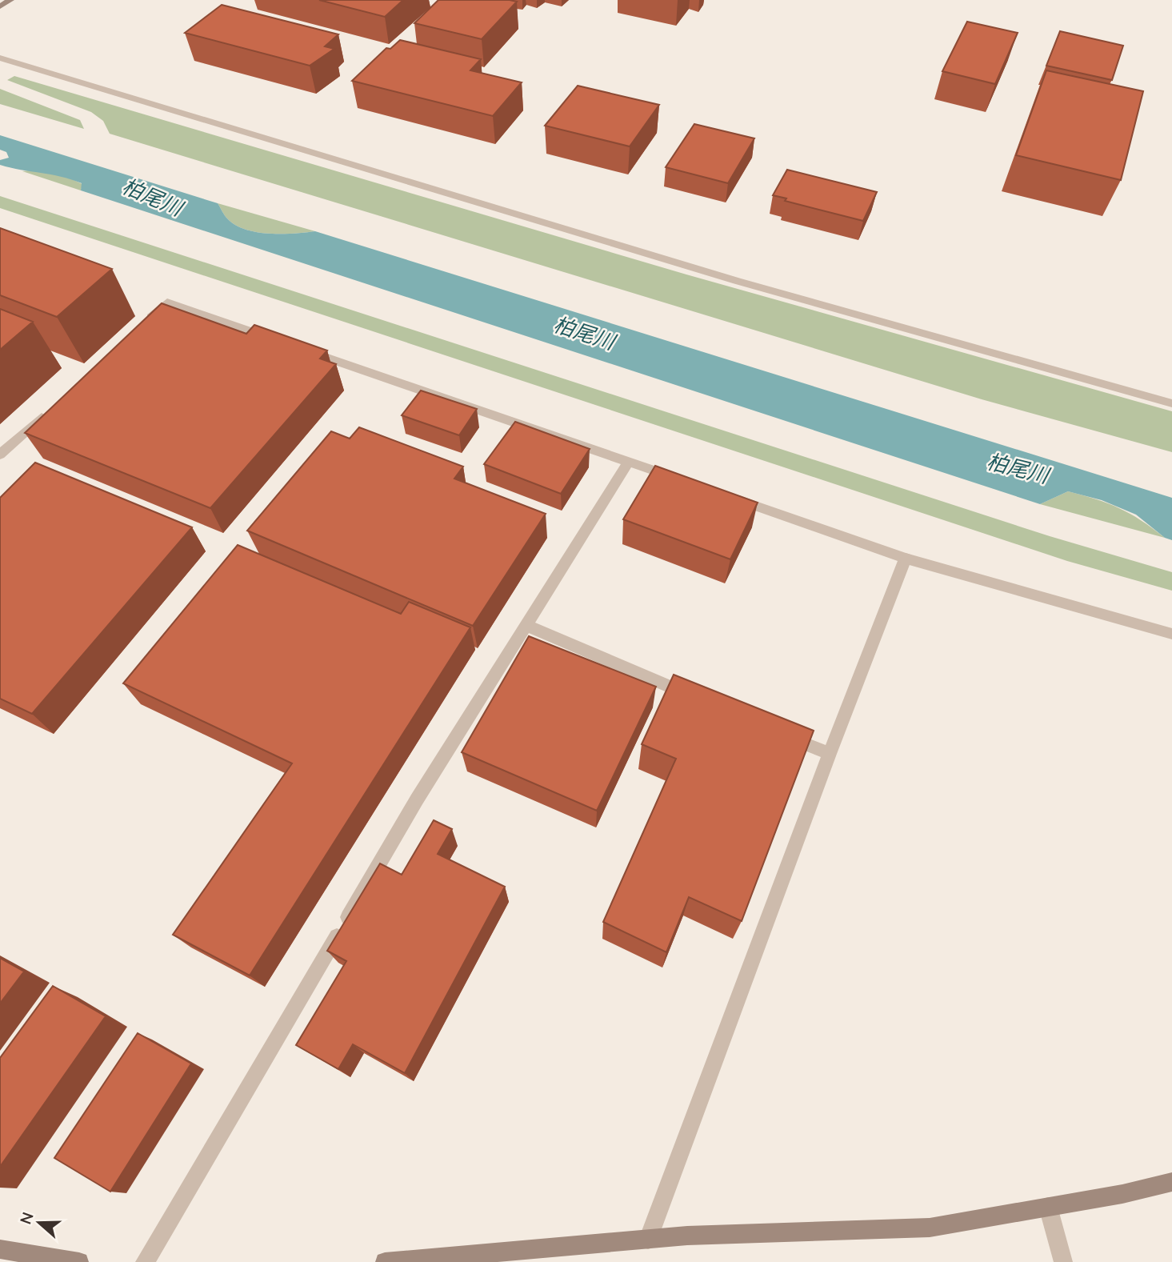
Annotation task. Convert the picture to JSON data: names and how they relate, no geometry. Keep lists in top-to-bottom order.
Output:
{
  "water": ["柏尾川"],
  "north": "left"
}
